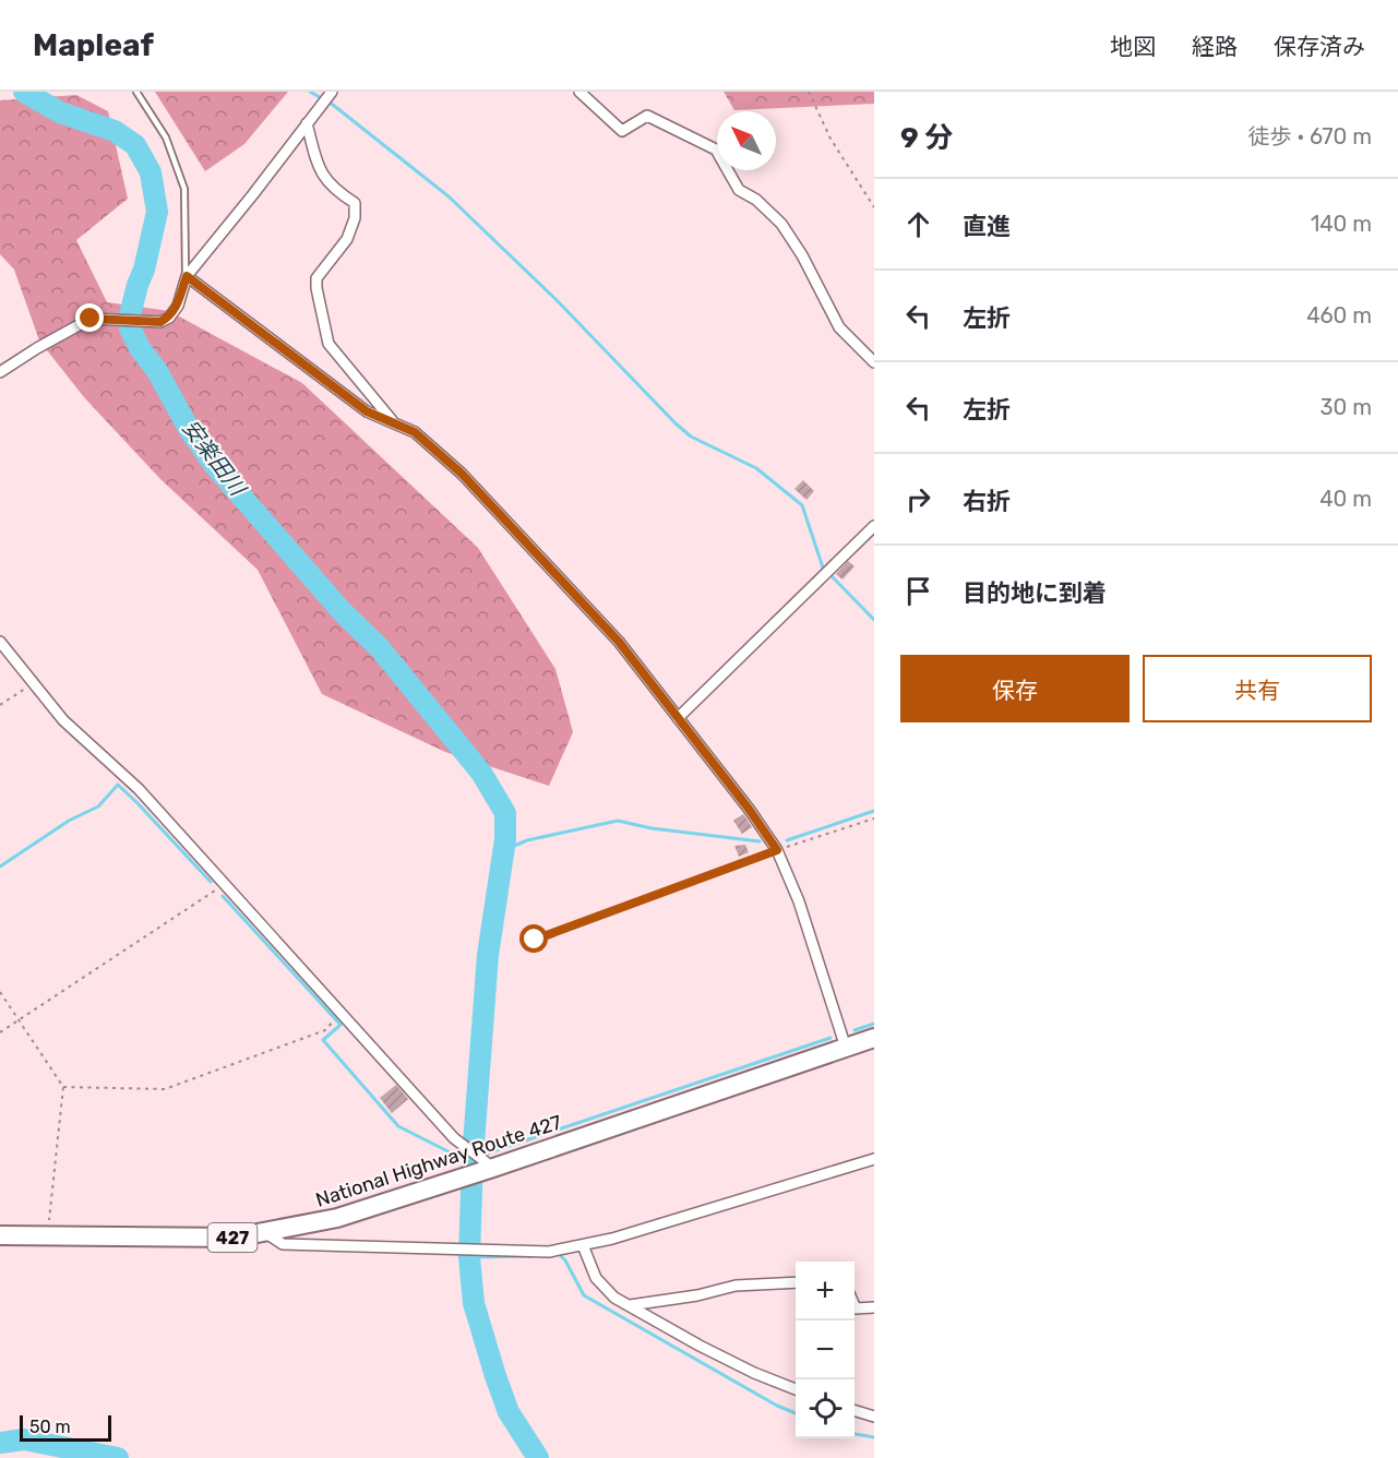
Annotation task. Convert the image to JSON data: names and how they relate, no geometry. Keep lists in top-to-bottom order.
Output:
{
  "streets": {
    "highway": ["National Highway Route 427", "427"]
  },
  "water": ["安楽田川"],
  "scale_bar": "50 m",
  "north": "top left",
  "page": {
    "header": "Mapleaf",
    "nav": ["地図", "経路", "保存済み"],
    "heading": ["9 分", "徒歩 · 670 m"],
    "list": [
      ["直進", "140 m"],
      ["左折", "460 m"],
      ["左折", "30 m"],
      ["右折", "40 m"],
      "目的地に到着"
    ],
    "buttons": ["保存", "共有"],
    "map_buttons": ["+", "−"],
    "scale": "50 m"
  }
}
